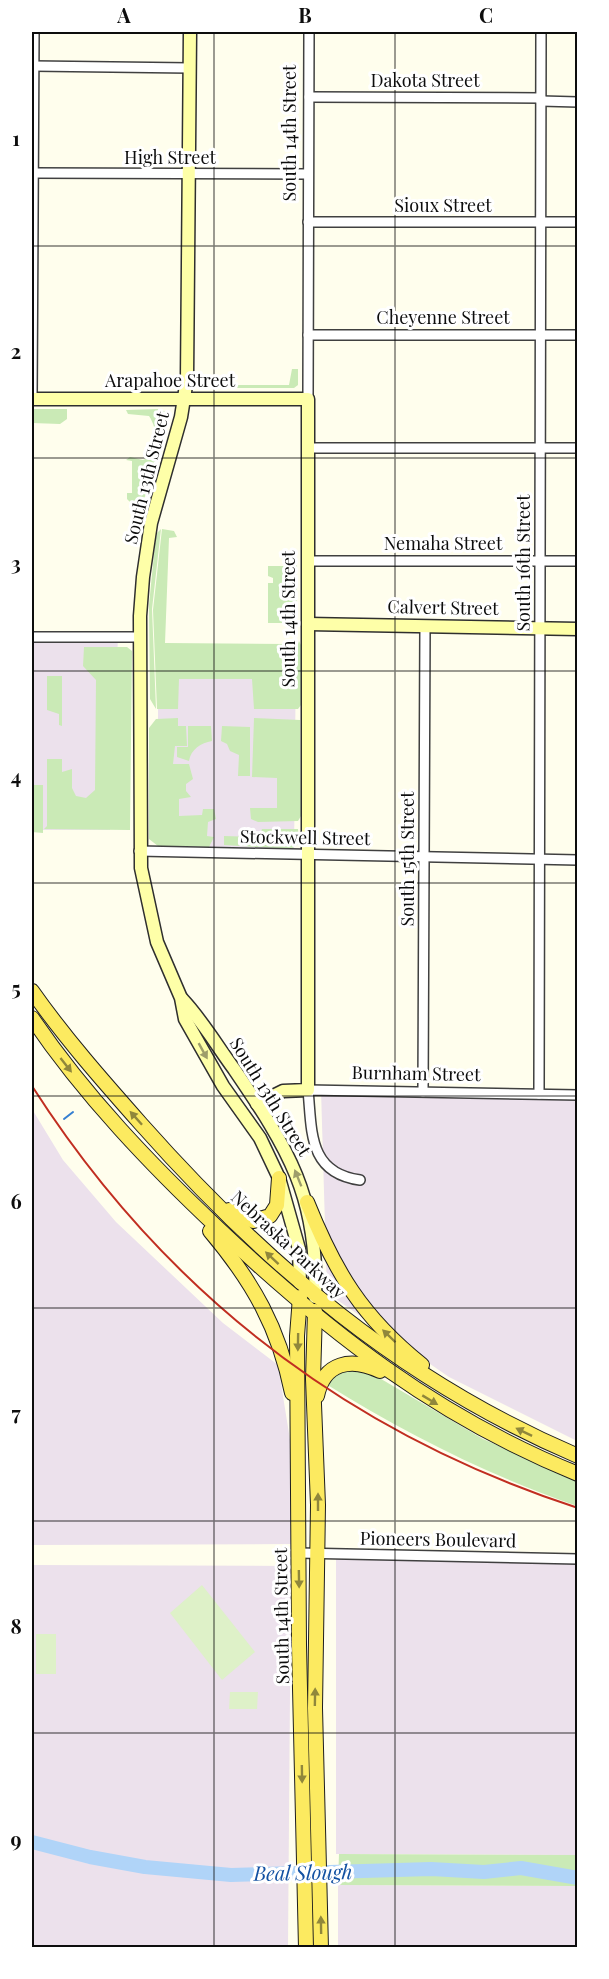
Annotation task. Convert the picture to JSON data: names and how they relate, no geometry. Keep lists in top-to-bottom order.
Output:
{
  "streets": {
    "main road": [
      "South 14th Street",
      "Arapahoe Street",
      "South 13th Street",
      "Calvert Street",
      "Burnham Street",
      "Nebraska Parkway"
    ],
    "street": [
      "Dakota Street",
      "High Street",
      "Sioux Street",
      "Cheyenne Street",
      "Nemaha Street",
      "South 16th Street",
      "Stockwell Street",
      "South 15th Street",
      "Pioneers Boulevard"
    ]
  },
  "crossings": [
    ["Dakota Street", "South 14th Street"],
    ["Dakota Street", "South 16th Street"],
    ["South 14th Street", "High Street"],
    ["South 14th Street", "Sioux Street"],
    ["South 14th Street", "Cheyenne Street"],
    ["South 14th Street", "Arapahoe Street"],
    ["South 14th Street", "South 13th Street"],
    ["South 14th Street", "Nemaha Street"],
    ["South 14th Street", "Calvert Street"],
    ["South 14th Street", "Stockwell Street"],
    ["South 14th Street", "Burnham Street"],
    ["South 14th Street", "Nebraska Parkway"],
    ["South 14th Street", "Pioneers Boulevard"],
    ["High Street", "South 13th Street"],
    ["Sioux Street", "South 16th Street"],
    ["Cheyenne Street", "South 16th Street"],
    ["Arapahoe Street", "South 13th Street"],
    ["South 13th Street", "Stockwell Street"],
    ["South 13th Street", "Burnham Street"],
    ["South 13th Street", "Nebraska Parkway"],
    ["Nemaha Street", "South 16th Street"],
    ["South 16th Street", "Calvert Street"],
    ["South 16th Street", "Stockwell Street"],
    ["South 16th Street", "Burnham Street"],
    ["Calvert Street", "South 15th Street"],
    ["Stockwell Street", "South 15th Street"],
    ["South 15th Street", "Burnham Street"]
  ],
  "water": ["Beal Slough"],
  "grid": {
    "columns": ["A", "B", "C"],
    "rows": [
      "1",
      "2",
      "3",
      "4",
      "5",
      "6",
      "7",
      "8",
      "9"
    ]
  }
}
